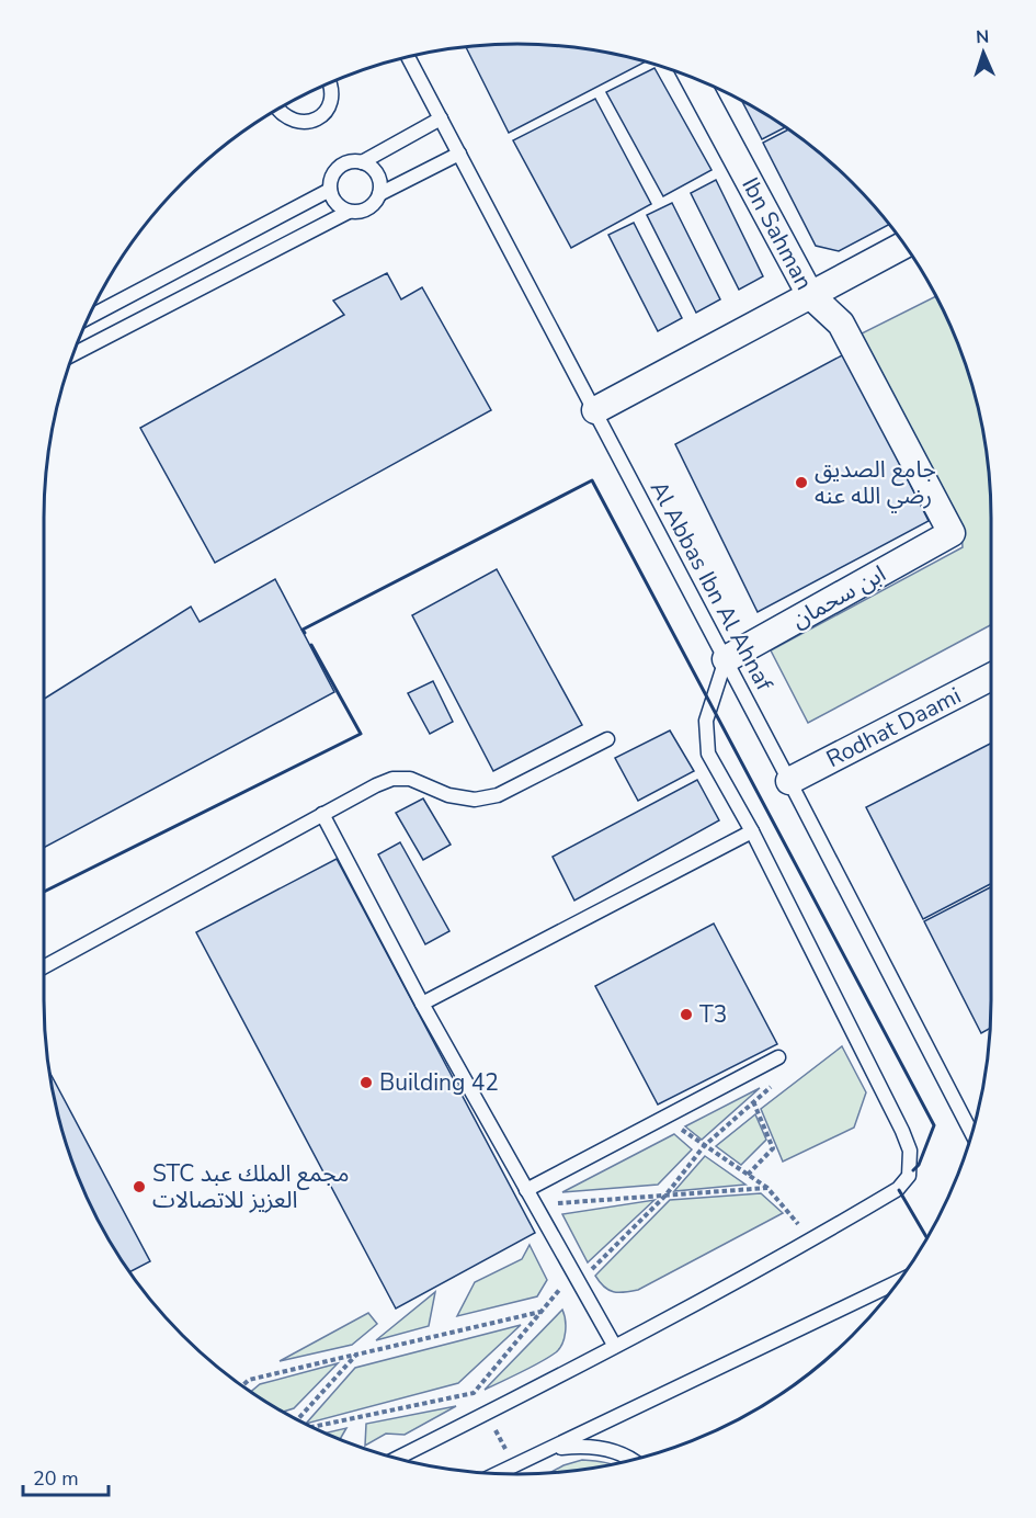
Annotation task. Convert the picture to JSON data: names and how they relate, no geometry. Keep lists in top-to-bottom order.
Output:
{
  "streets": {
    "street": ["Ibn Sahman", "Rodhat Daami"],
    "lane": ["Al Abbas Ibn Al Ahnaf"]
  },
  "crossings": [
    ["Ibn Sahman", "Al Abbas Ibn Al Ahnaf"],
    ["Al Abbas Ibn Al Ahnaf", "Rodhat Daami"]
  ],
  "places": [
    "جامع الصديق رضي الله عنه",
    "T3",
    "Building 42",
    "STC مجمع الملك عبد العزيز للاتصالات"
  ],
  "scale_bar": "20 m",
  "north": "top"
}
